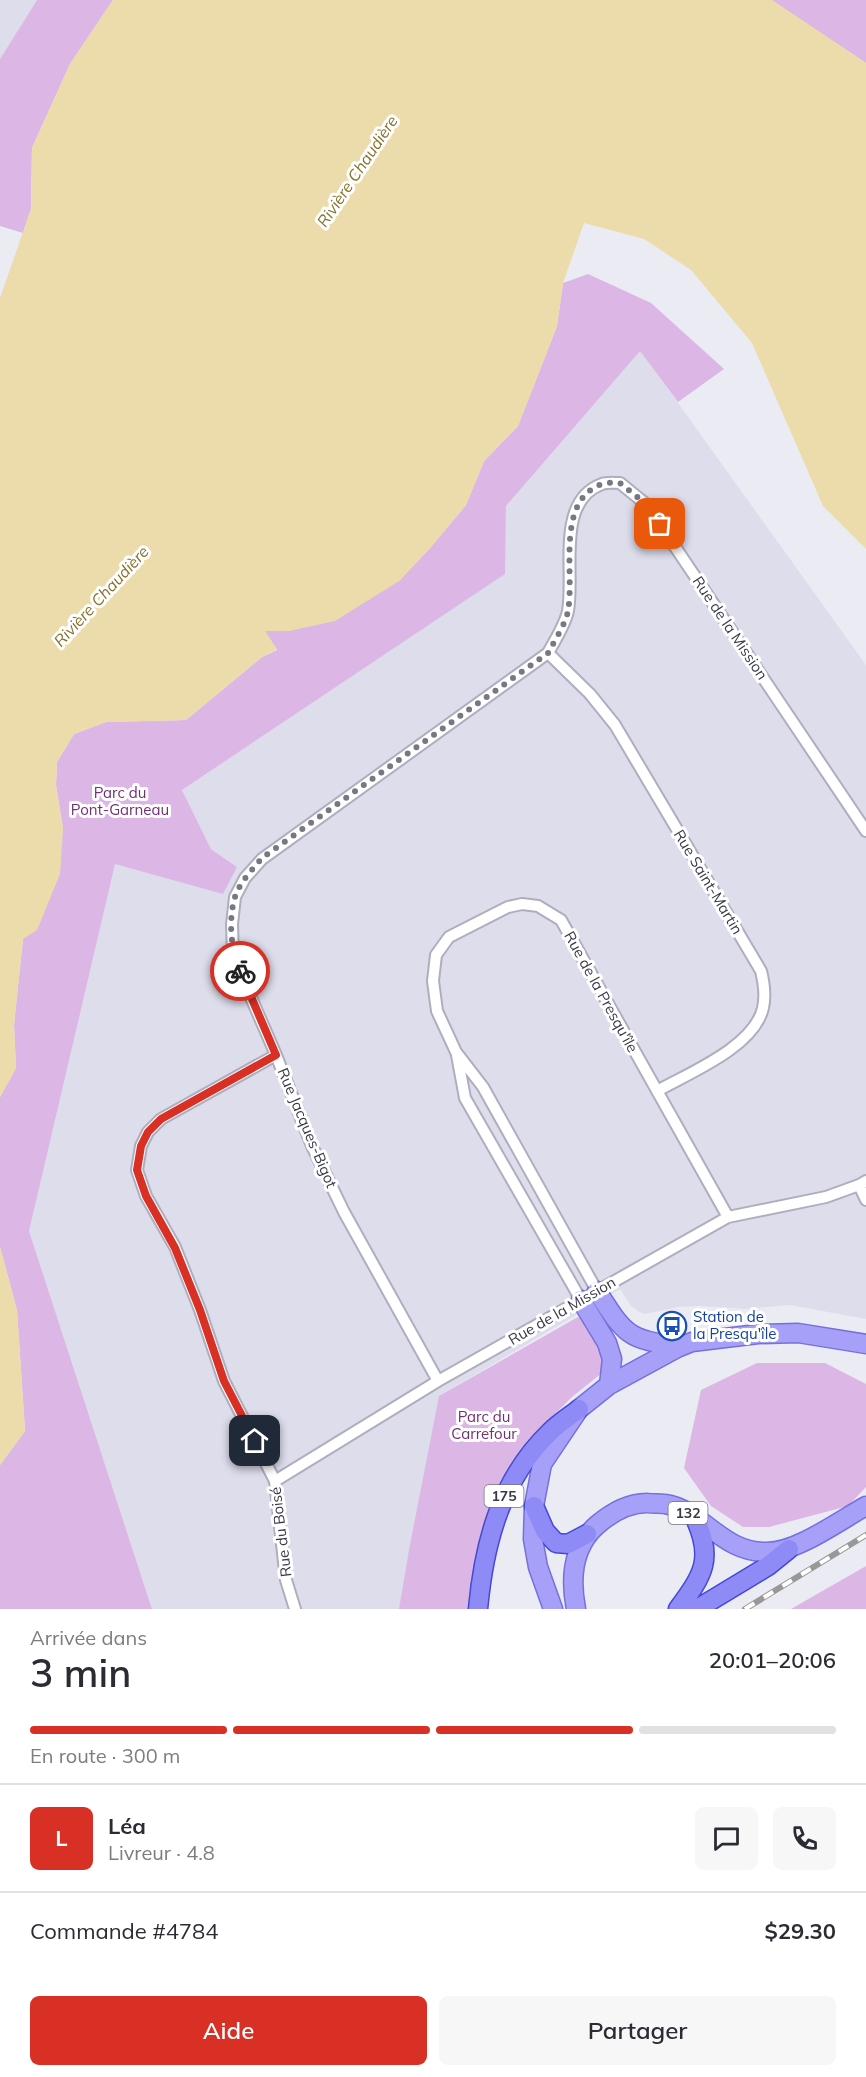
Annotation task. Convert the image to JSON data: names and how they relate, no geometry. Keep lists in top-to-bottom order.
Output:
{
  "streets": {
    "highway": ["175"],
    "main road": ["132"],
    "street": [
      "Rue de la Mission",
      "Rue Saint-Martin",
      "Rue de la Presqu'île",
      "Rue Jacques-Bigot",
      "Rue du Boisé"
    ]
  },
  "crossings": [
    ["Rue de la Mission", "Rue Saint-Martin"],
    ["Rue de la Mission", "Rue de la Presqu'île"],
    ["Rue de la Mission", "Rue Jacques-Bigot"],
    ["Rue de la Mission", "Rue du Boisé"],
    ["Rue Saint-Martin", "Rue de la Presqu'île"],
    ["Rue Saint-Martin", "Rue Jacques-Bigot"],
    ["Rue Jacques-Bigot", "Rue du Boisé"]
  ],
  "water": ["Rivière Chaudière"],
  "parks": ["Parc du Pont-Garneau", "Parc du Carrefour"],
  "places": {
    "bus stop": ["Station de la Presqu'île"]
  },
  "page": {
    "heading": ["3 min", "Arrivée dans", "20:01–20:06"],
    "panel": [
      "Léa",
      "Livreur · 4.8",
      "Commande #4784",
      "$29.30"
    ],
    "bar": "En route · 300 m",
    "round": "L",
    "buttons": ["Aide", "Partager"]
  }
}
